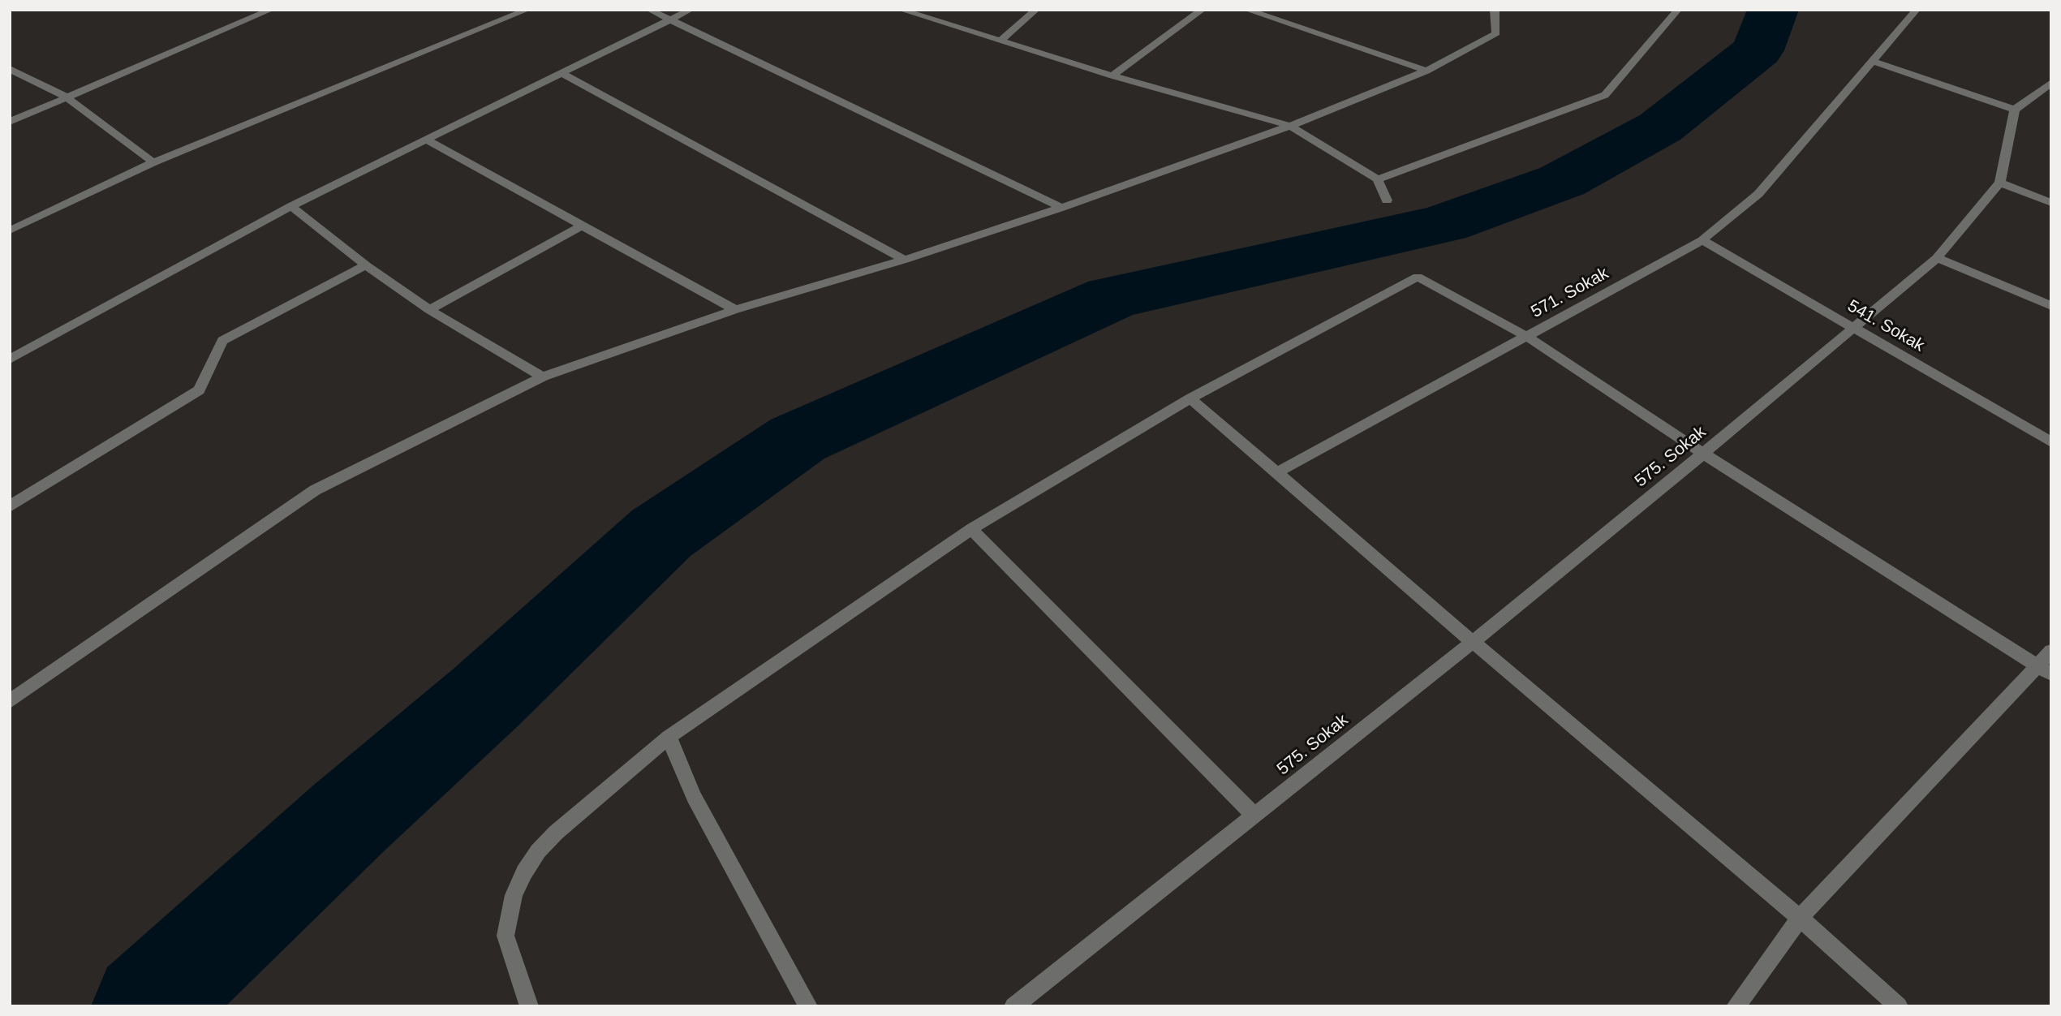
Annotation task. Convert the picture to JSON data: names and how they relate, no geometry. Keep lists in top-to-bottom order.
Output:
{
  "streets": {
    "street": ["571. Sokak", "541. Sokak", "575. Sokak"]
  },
  "crossings": [
    ["571. Sokak", "541. Sokak"],
    ["541. Sokak", "575. Sokak"]
  ]
}
